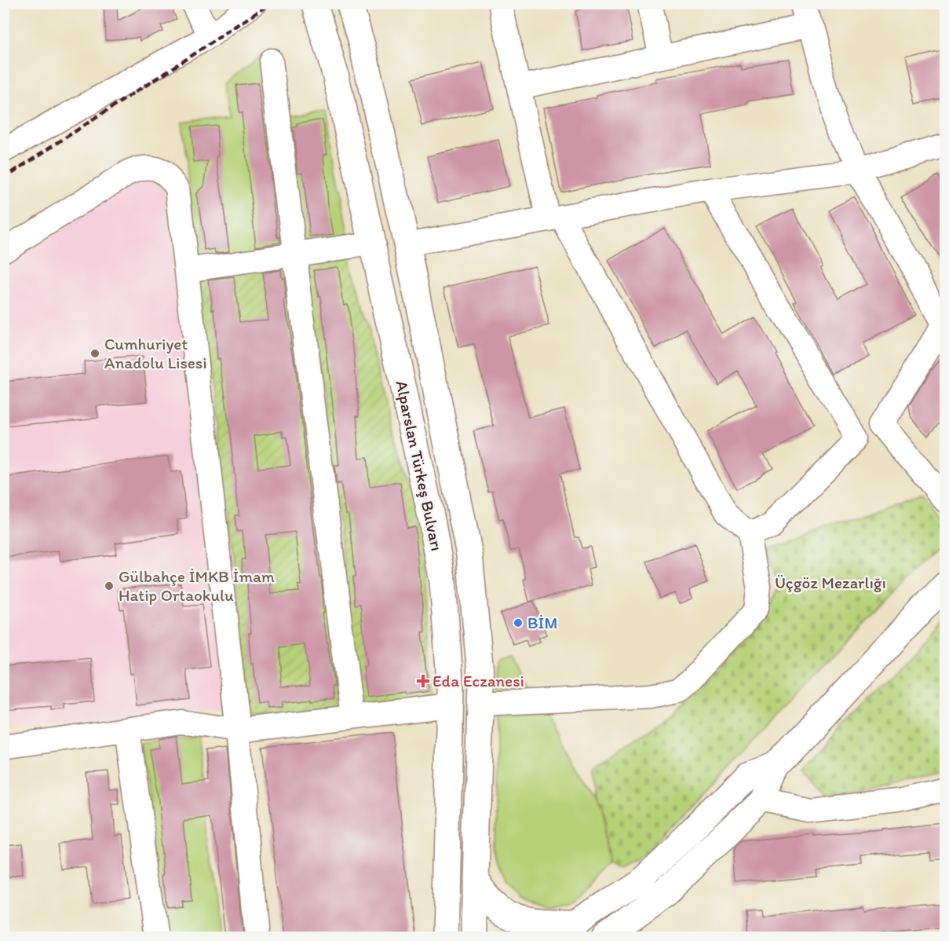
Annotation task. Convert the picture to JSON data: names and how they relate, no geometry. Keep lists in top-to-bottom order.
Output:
{
  "streets": {
    "main road": ["Alparslan Türkeş Bulvarı"]
  },
  "parks": ["Üçgöz Mezarlığı"],
  "places": {
    "other": ["Cumhuriyet Anadolu Lisesi", "Gülbahçe İMKB İmam Hatip Ortaokulu", "BİM"],
    "health": ["Eda Eczanesi"]
  }
}
